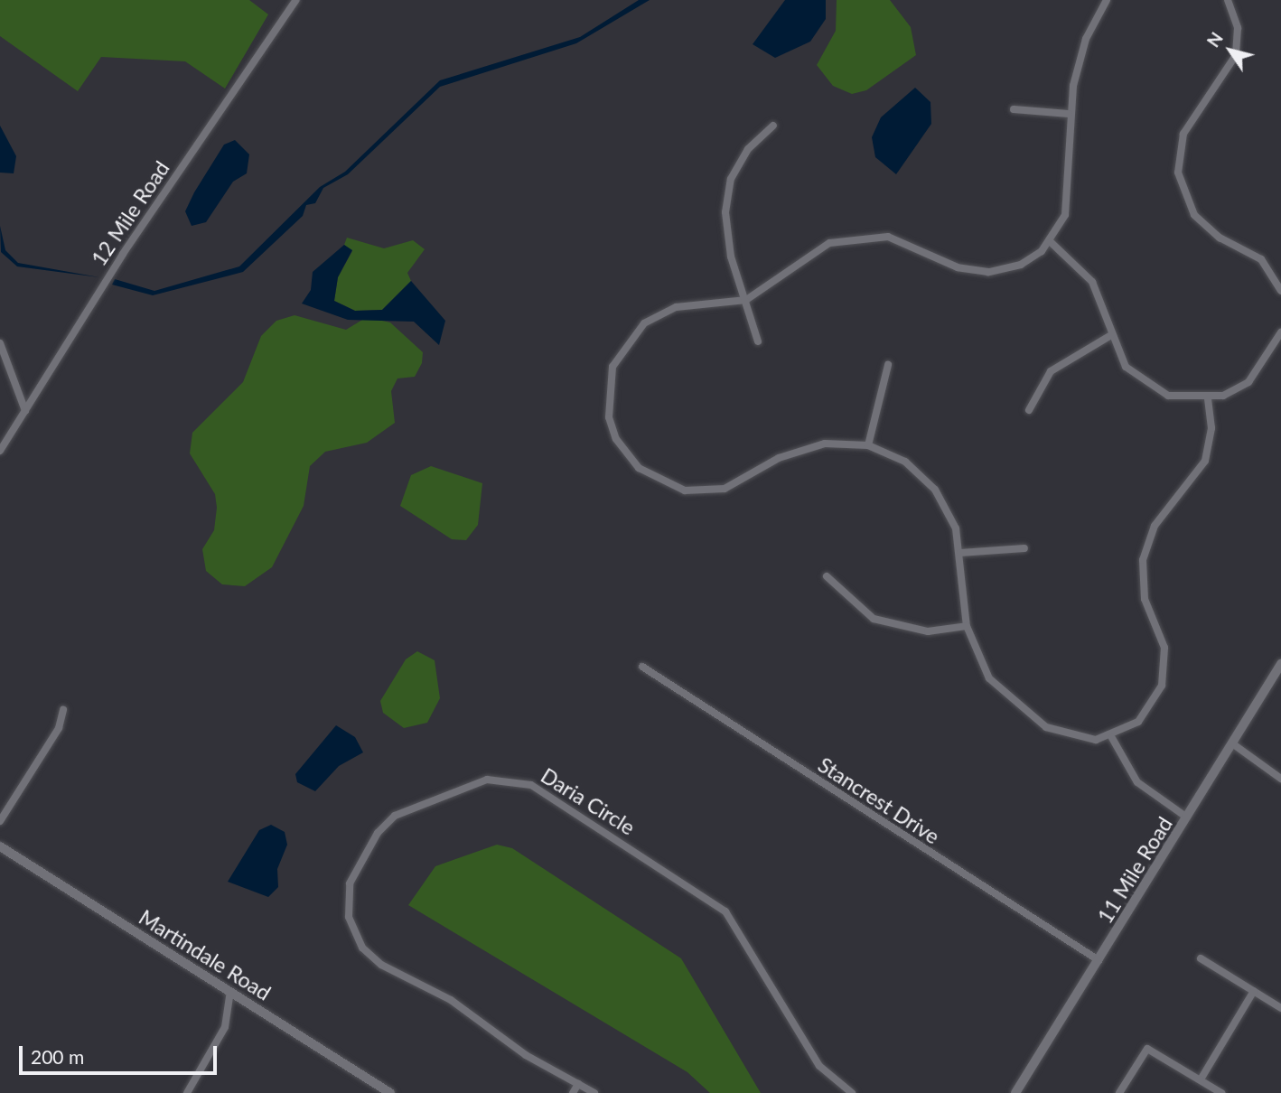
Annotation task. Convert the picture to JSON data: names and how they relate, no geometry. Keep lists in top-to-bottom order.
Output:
{
  "streets": {
    "street": [
      "12 Mile Road",
      "Stancrest Drive",
      "Daria Circle",
      "11 Mile Road",
      "Martindale Road"
    ]
  },
  "crossings": [
    ["Stancrest Drive", "11 Mile Road"]
  ],
  "scale_bar": "200 m",
  "north": "top left"
}
